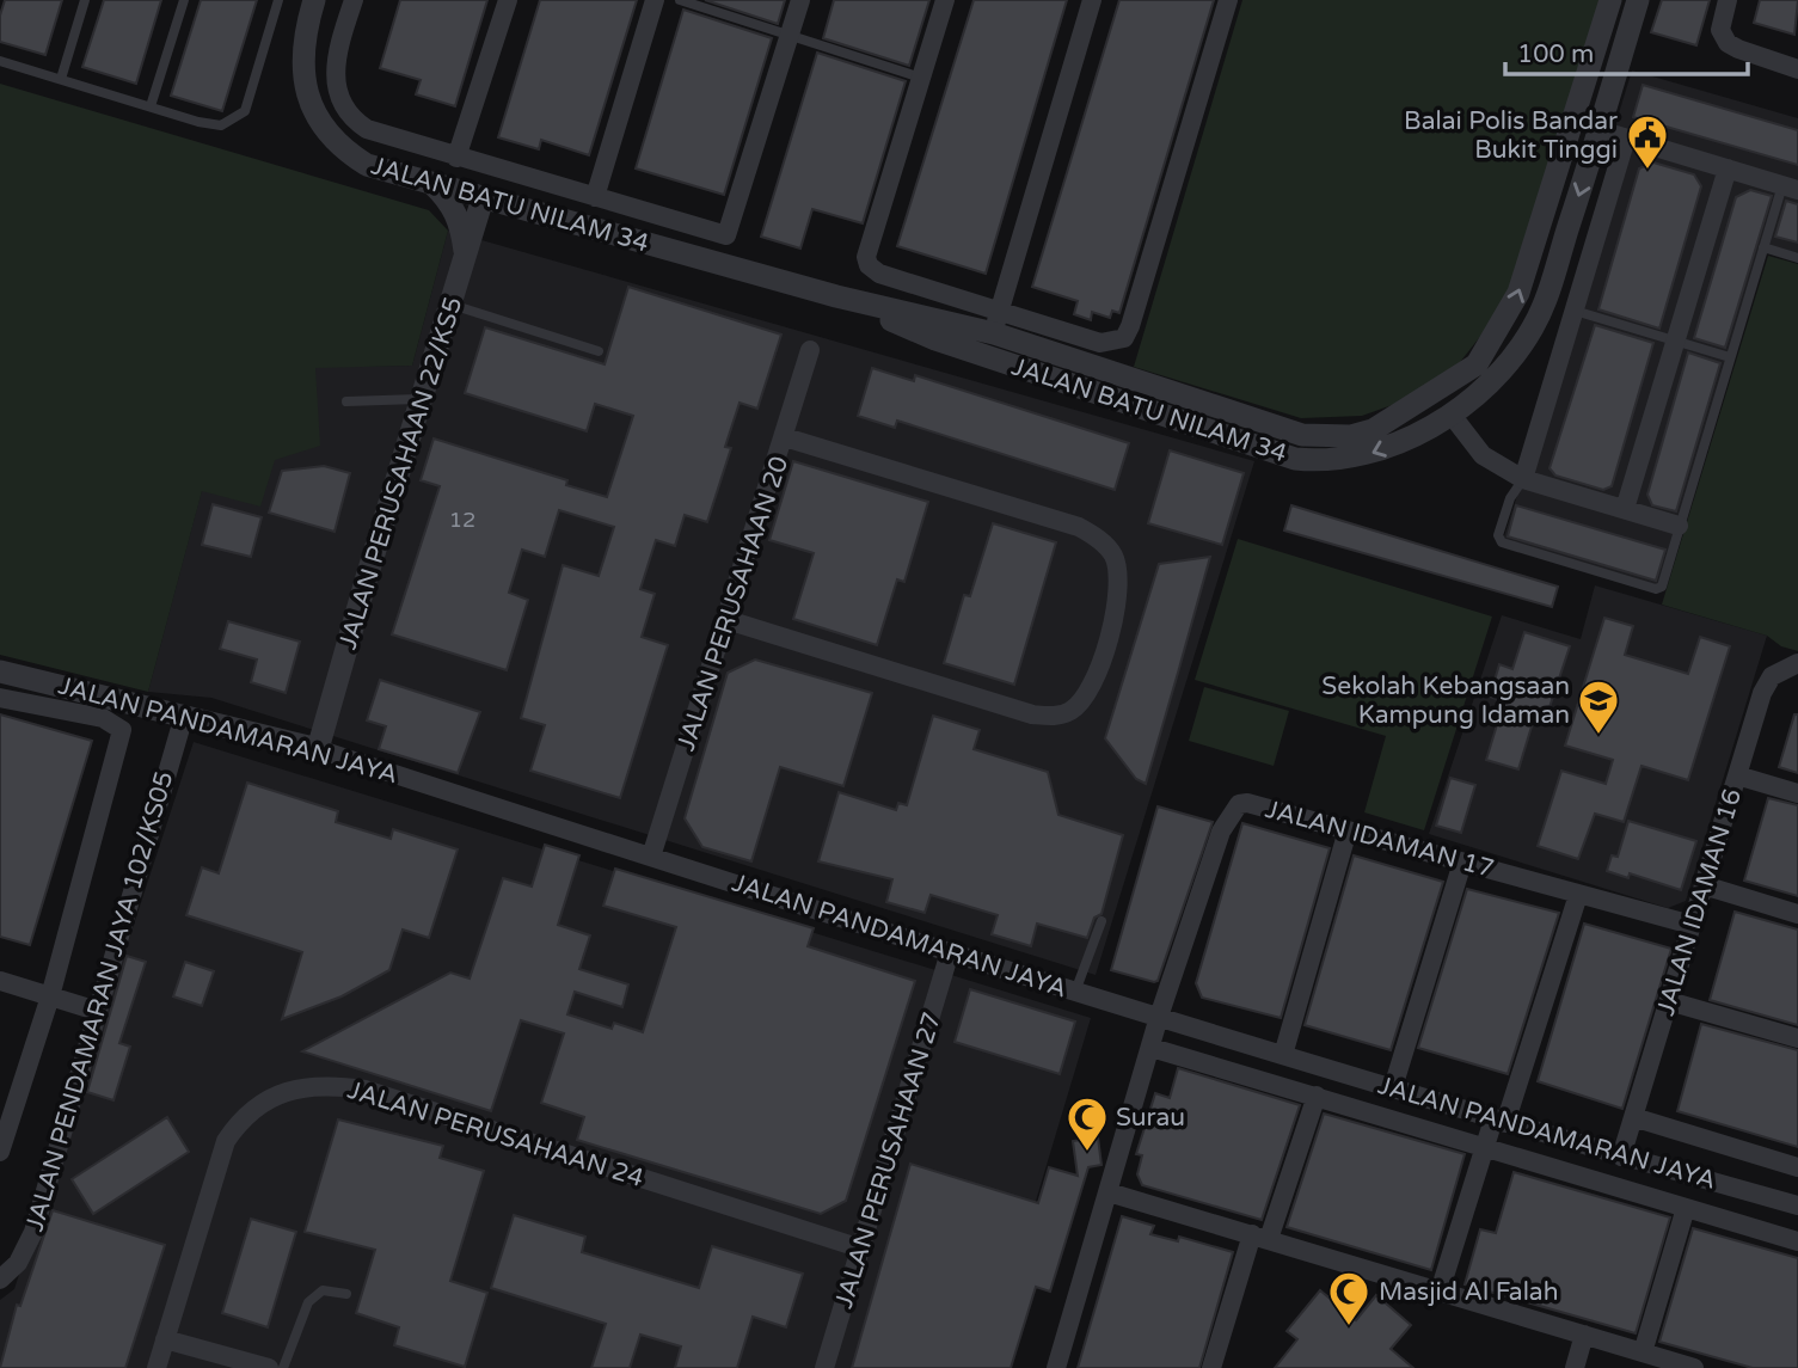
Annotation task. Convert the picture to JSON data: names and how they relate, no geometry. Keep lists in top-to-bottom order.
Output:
{
  "streets": {
    "street": [
      "JALAN BATU NILAM 34",
      "JALAN PERUSAHAAN 22/KS5",
      "JALAN PERUSAHAAN 20",
      "JALAN PANDAMARAN JAYA",
      "JALAN IDAMAN 17",
      "JALAN IDAMAN 16",
      "JALAN PENDAMARAN JAYA 102/KS05",
      "JALAN PERUSAHAAN 24",
      "JALAN PERUSAHAAN 27"
    ]
  },
  "crossings": [
    ["JALAN BATU NILAM 34", "JALAN PERUSAHAAN 22/KS5"],
    ["JALAN PERUSAHAAN 22/KS5", "JALAN PANDAMARAN JAYA"],
    ["JALAN PERUSAHAAN 20", "JALAN PANDAMARAN JAYA"],
    ["JALAN PANDAMARAN JAYA", "JALAN IDAMAN 17"],
    ["JALAN PANDAMARAN JAYA", "JALAN IDAMAN 16"],
    ["JALAN PANDAMARAN JAYA", "JALAN PENDAMARAN JAYA 102/KS05"],
    ["JALAN PANDAMARAN JAYA", "JALAN PERUSAHAAN 27"],
    ["JALAN IDAMAN 17", "JALAN IDAMAN 16"],
    ["JALAN PERUSAHAAN 24", "JALAN PERUSAHAAN 27"]
  ],
  "places": {
    "public building": ["Balai Polis Bandar Bukit Tinggi"],
    "school or university": ["Sekolah Kebangsaan Kampung Idaman"],
    "mosque": ["Surau", "Masjid Al Falah"]
  },
  "house_numbers": ["12"],
  "scale_bar": "100 m"
}
